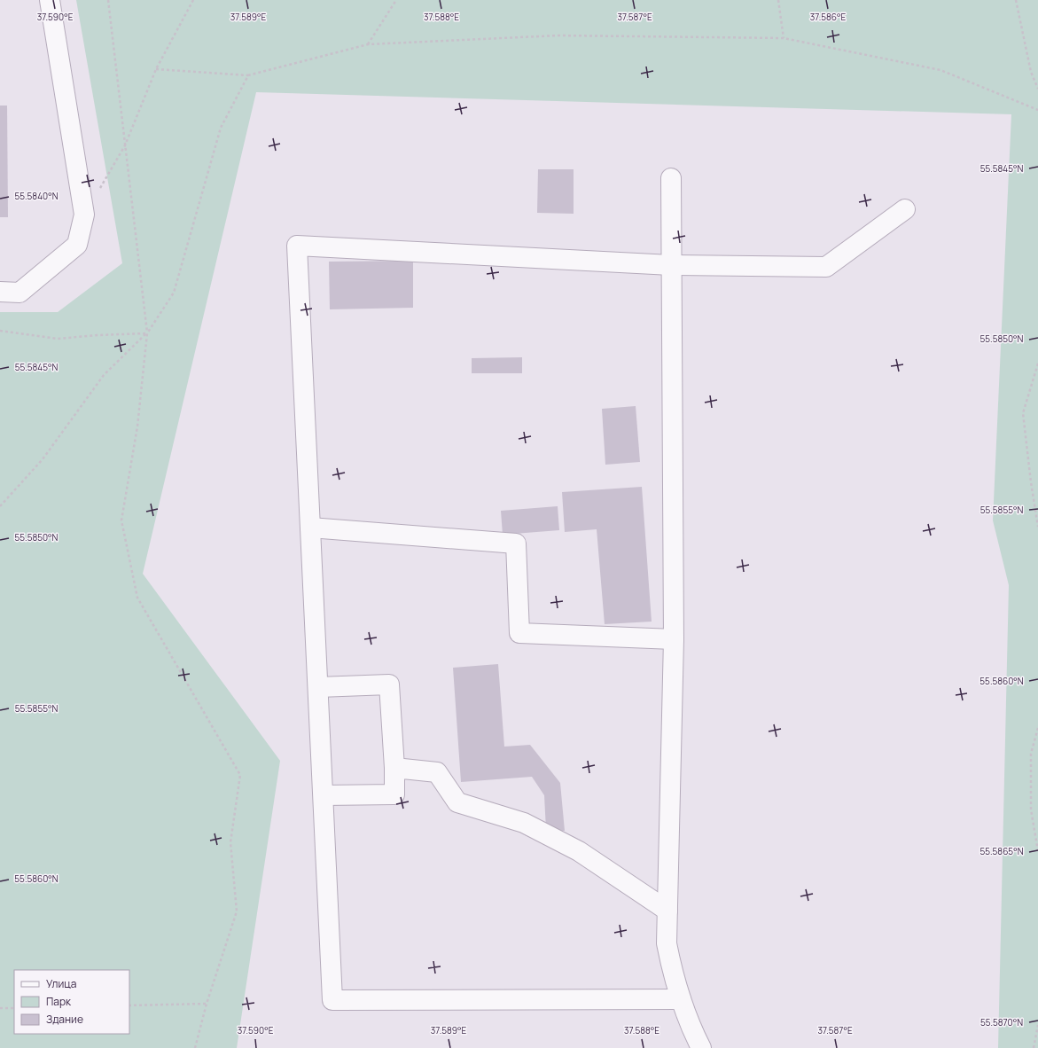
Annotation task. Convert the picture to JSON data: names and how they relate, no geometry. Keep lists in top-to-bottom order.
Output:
{
  "legend": ["Улица", "Парк", "Здание"],
  "coordinates": [
    "37.590°E",
    "37.589°E",
    "37.588°E",
    "37.587°E",
    "37.586°E",
    "55.5845°N",
    "55.5840°N",
    "55.5850°N",
    "55.5855°N",
    "55.5860°N",
    "55.5865°N",
    "55.5870°N"
  ]
}
